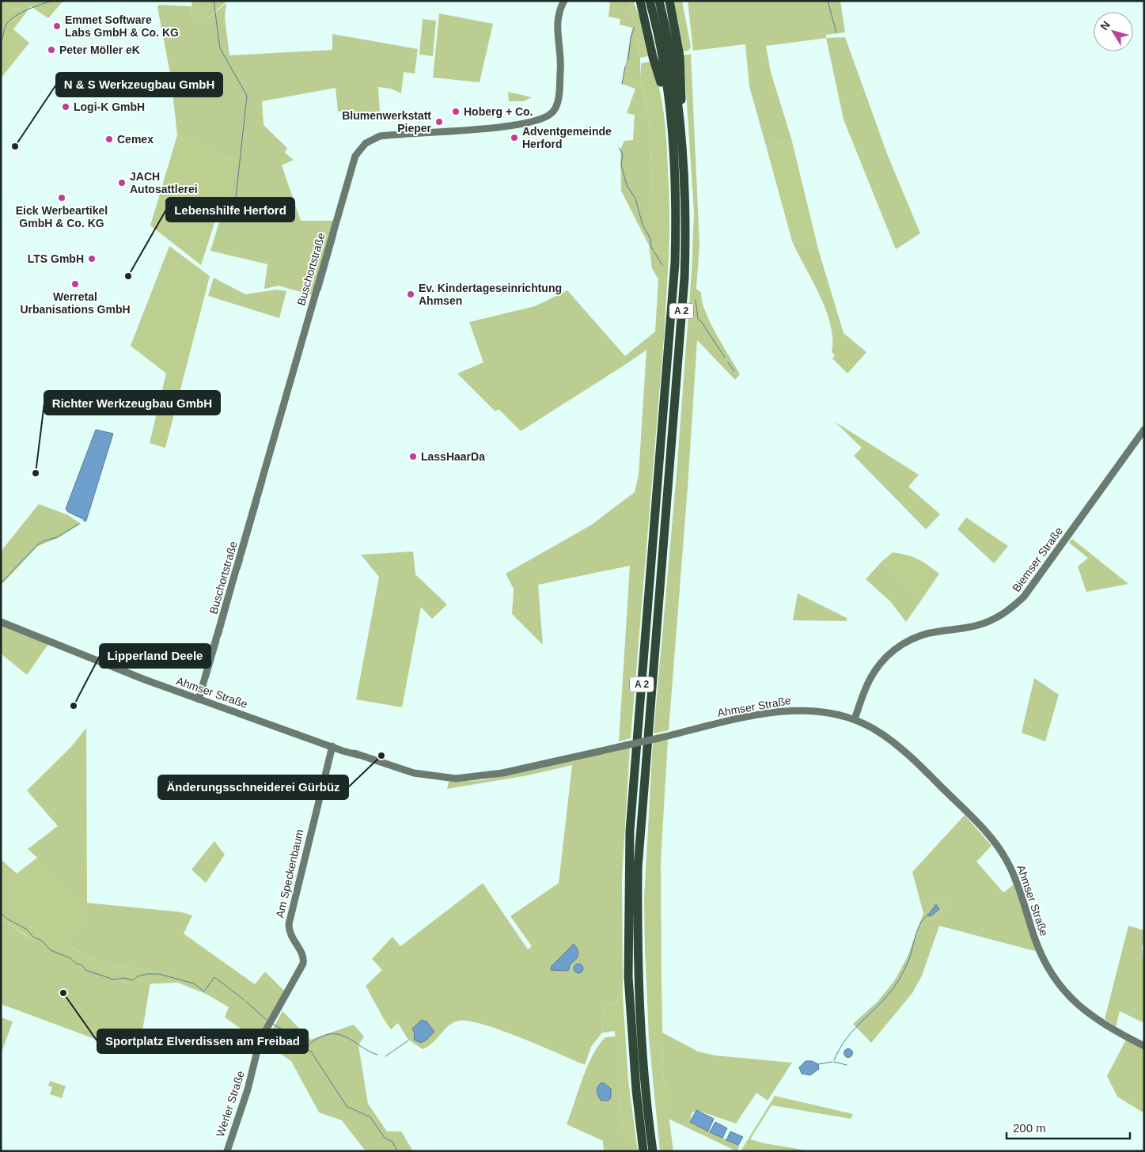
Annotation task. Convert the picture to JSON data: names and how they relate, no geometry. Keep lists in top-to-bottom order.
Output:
{
  "streets": {
    "highway": ["A 2"],
    "street": [
      "Buschortstraße",
      "Biemser Straße",
      "Ahmser Straße",
      "Am Speckenbaum",
      "Werler Straße"
    ]
  },
  "crossings": [
    ["Buschortstraße", "Ahmser Straße"],
    ["Biemser Straße", "Ahmser Straße"],
    ["Ahmser Straße", "Am Speckenbaum"],
    ["Am Speckenbaum", "Werler Straße"]
  ],
  "places": [
    "Emmet Software Labs GmbH & Co. KG",
    "Peter Möller eK",
    "Logi-K GmbH",
    "Hoberg + Co.",
    "Blumenwerkstatt Pieper",
    "Adventgemeinde Herford",
    "Cemex",
    "N & S Werkzeugbau GmbH",
    "JACH Autosattlerei",
    "Eick Werbeartikel GmbH & Co. KG",
    "LTS GmbH",
    "Lebenshilfe Herford",
    "Werretal Urbanisations GmbH",
    "Ev. Kindertageseinrichtung Ahmsen",
    "LassHaarDa",
    "Richter Werkzeugbau GmbH",
    "Lipperland Deele",
    "Änderungsschneiderei Gürbüz",
    "Sportplatz Elverdissen am Freibad"
  ],
  "scale_bar": "200 m",
  "north": "top left"
}
